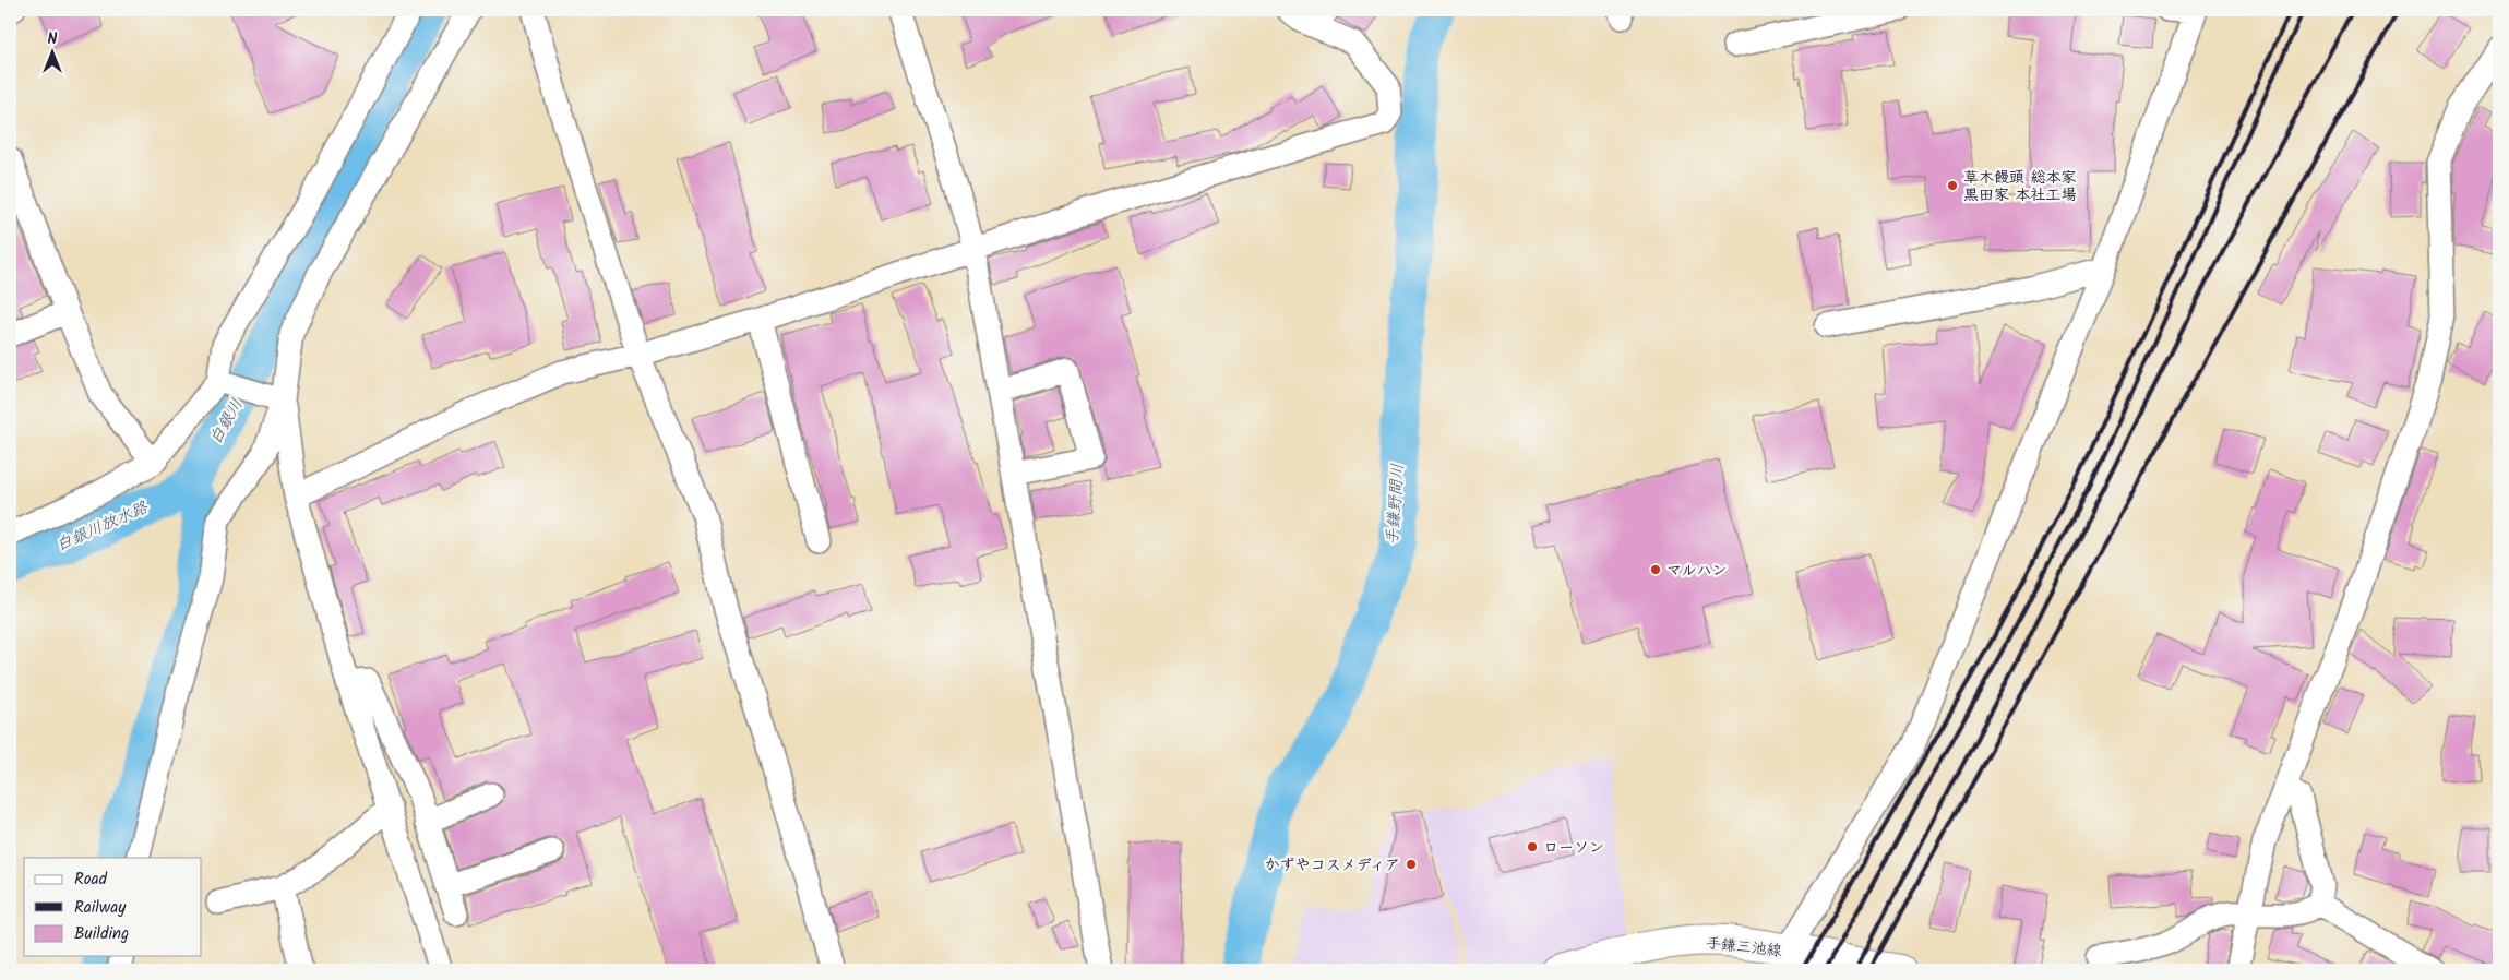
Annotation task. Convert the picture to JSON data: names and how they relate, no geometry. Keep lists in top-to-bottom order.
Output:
{
  "streets": {
    "main road": ["手鎌三池線"]
  },
  "water": ["白銀川", "手鎌野間川", "白銀川放水路"],
  "places": [
    "草木饅頭 総本家 黒田家 本社工場",
    "マルハン",
    "ローソン",
    "かずやコスメディア"
  ],
  "legend": ["Road", "Railway", "Building"],
  "north": "top"
}
